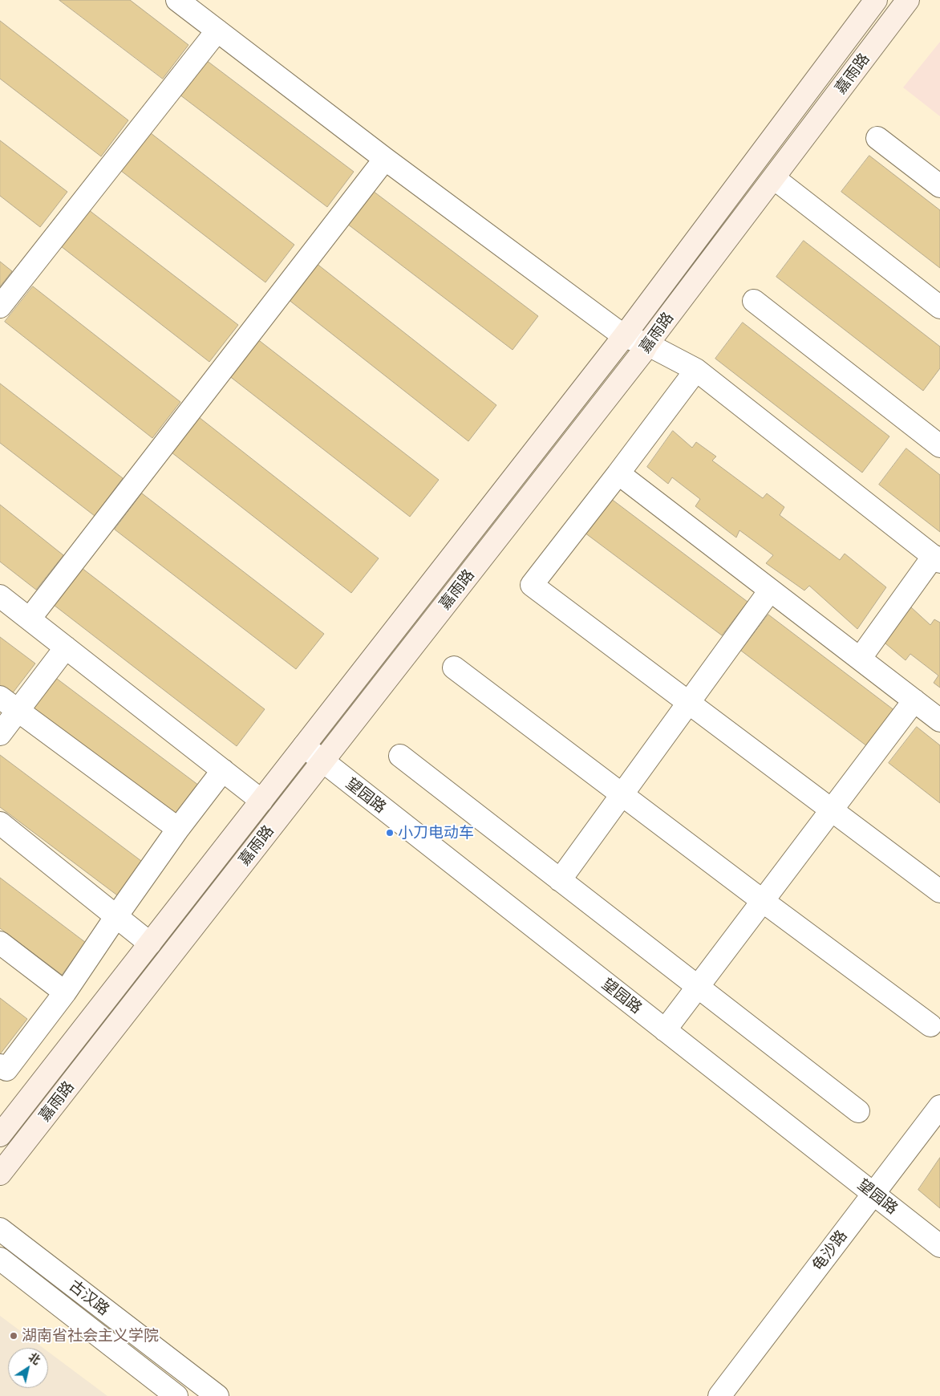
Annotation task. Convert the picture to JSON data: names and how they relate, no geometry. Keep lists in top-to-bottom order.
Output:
{
  "streets": {
    "main road": ["嘉雨路"],
    "street": ["望园路", "龟沙路", "古汉路"]
  },
  "crossings": [
    ["嘉雨路", "望园路"],
    ["望园路", "龟沙路"]
  ],
  "places": ["小刀电动车", "湖南省社会主义学院"],
  "north": "top right"
}
